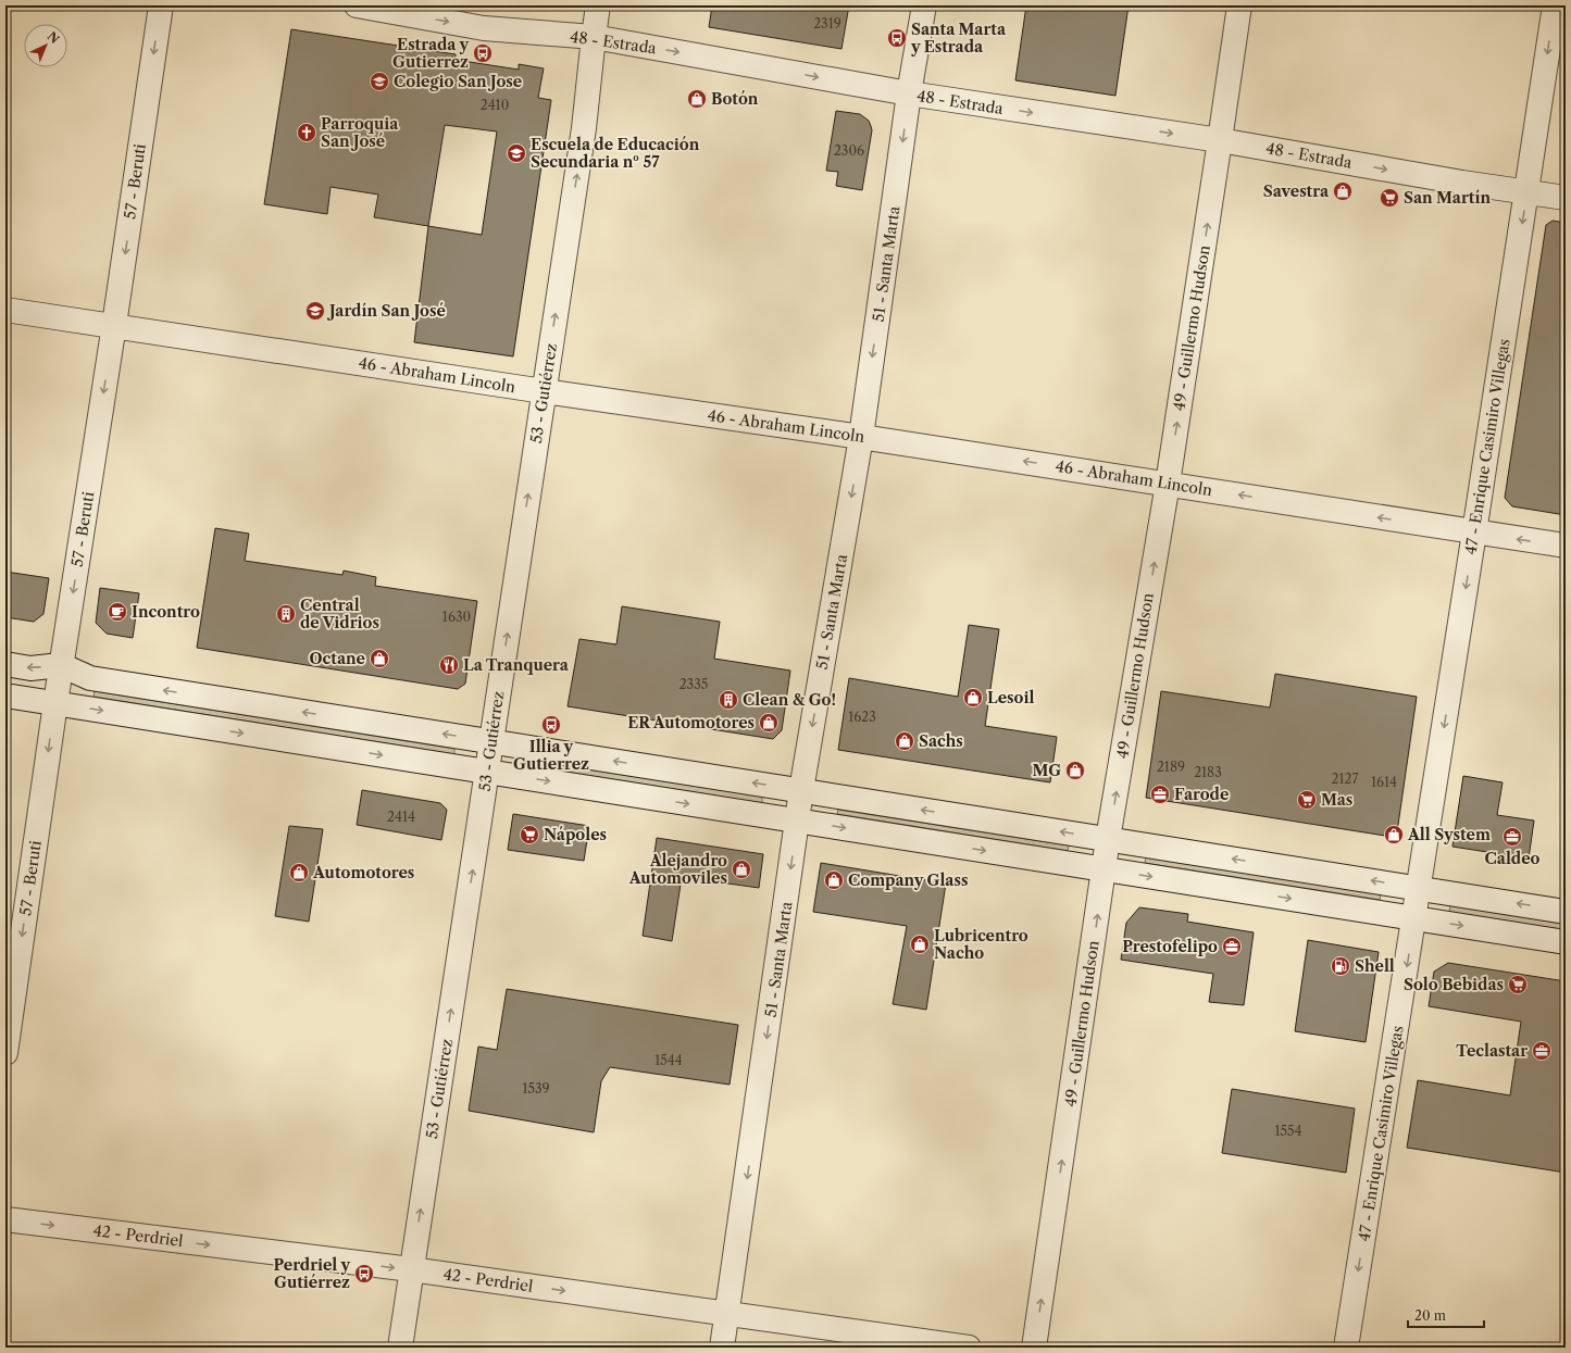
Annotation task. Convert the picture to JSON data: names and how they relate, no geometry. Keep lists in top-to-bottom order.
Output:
{
  "streets": {
    "street": [
      "48 - Estrada",
      "57 - Beruti",
      "51 - Santa Marta",
      "49 - Guillermo Hudson",
      "46 - Abraham Lincoln",
      "53 - Gutiérrez",
      "47 - Enrique Casimiro Villegas",
      "42 - Perdriel"
    ]
  },
  "crossings": [
    ["48 - Estrada", "51 - Santa Marta"],
    ["48 - Estrada", "49 - Guillermo Hudson"],
    ["48 - Estrada", "53 - Gutiérrez"],
    ["48 - Estrada", "47 - Enrique Casimiro Villegas"],
    ["57 - Beruti", "46 - Abraham Lincoln"],
    ["51 - Santa Marta", "46 - Abraham Lincoln"],
    ["51 - Santa Marta", "42 - Perdriel"],
    ["49 - Guillermo Hudson", "46 - Abraham Lincoln"],
    ["46 - Abraham Lincoln", "53 - Gutiérrez"],
    ["46 - Abraham Lincoln", "47 - Enrique Casimiro Villegas"],
    ["53 - Gutiérrez", "42 - Perdriel"]
  ],
  "one_way": [
    "48 - Estrada",
    "57 - Beruti",
    "51 - Santa Marta",
    "49 - Guillermo Hudson",
    "46 - Abraham Lincoln",
    "53 - Gutiérrez",
    "47 - Enrique Casimiro Villegas",
    "42 - Perdriel"
  ],
  "places": {
    "bus stop": [
      "Santa Marta y Estrada",
      "Estrada y Gutierrez",
      "Illia y Gutierrez",
      "Perdriel y Gutiérrez"
    ],
    "school or university": ["Colegio San Jose", "Escuela de Educación Secundaria nº 57", "Jardín San José"],
    "shop": [
      "Botón",
      "Savestra",
      "Octane",
      "Lesoil",
      "ER Automotores",
      "Sachs",
      "MG",
      "All System",
      "Alejandro Automoviles",
      "Automotores",
      "Company Glass",
      "Lubricentro Nacho"
    ],
    "church": ["Parroquia San José"],
    "supermarket": [
      "San Martín",
      "Mas",
      "Nápoles",
      "Solo Bebidas"
    ],
    "cafe": ["Incontro"],
    "building": ["Central de Vidrios", "Clean & Go!"],
    "restaurant": ["La Tranquera"],
    "office": [
      "Farode",
      "Caldeo",
      "Prestofelipo",
      "Teclastar"
    ],
    "fuel station": ["Shell"]
  },
  "house_numbers": [
    "2319",
    "2410",
    "2306",
    "1630",
    "2335",
    "1623",
    "2189",
    "2183",
    "2127",
    "1614",
    "2414",
    "1544",
    "1539",
    "1554"
  ],
  "scale_bar": "20 m",
  "north": "top right"
}
